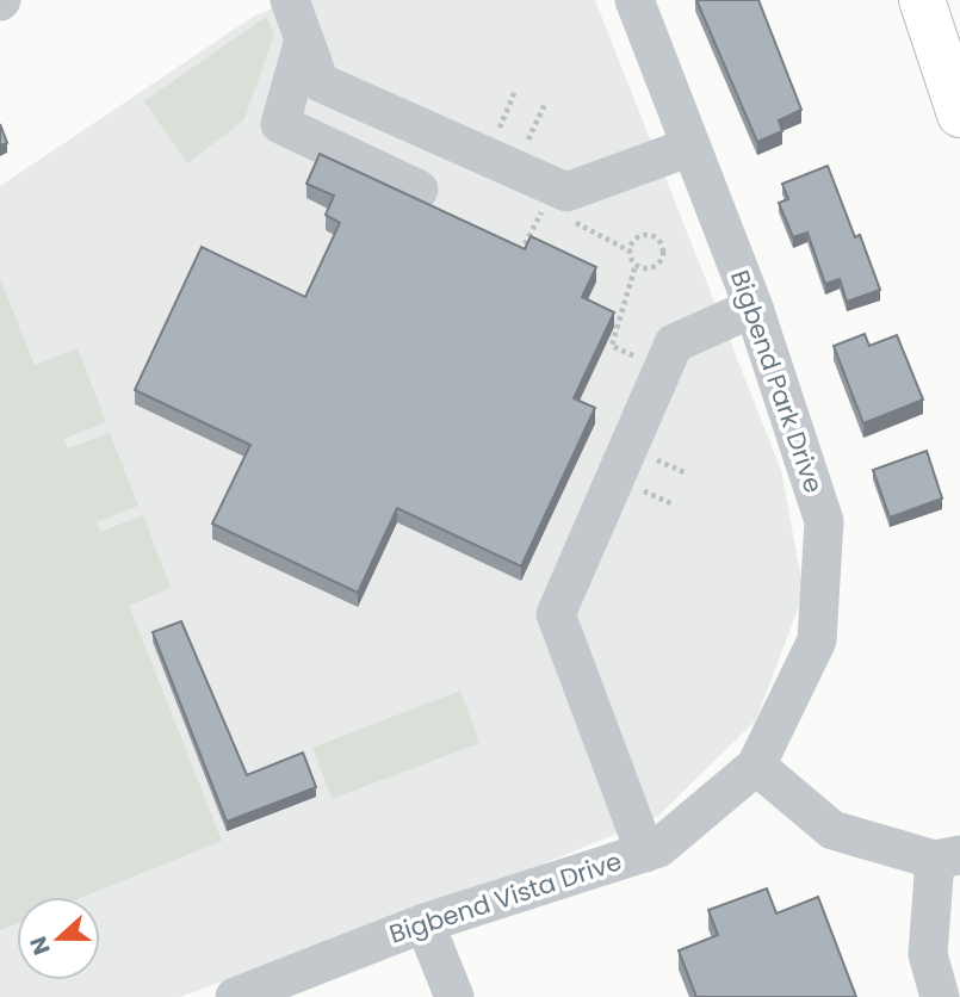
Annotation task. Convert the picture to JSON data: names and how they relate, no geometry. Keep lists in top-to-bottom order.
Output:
{
  "streets": {
    "street": ["Bigbend Park Drive", "Bigbend Vista Drive"]
  },
  "crossings": [
    ["Bigbend Park Drive", "Bigbend Vista Drive"]
  ],
  "north": "left"
}
